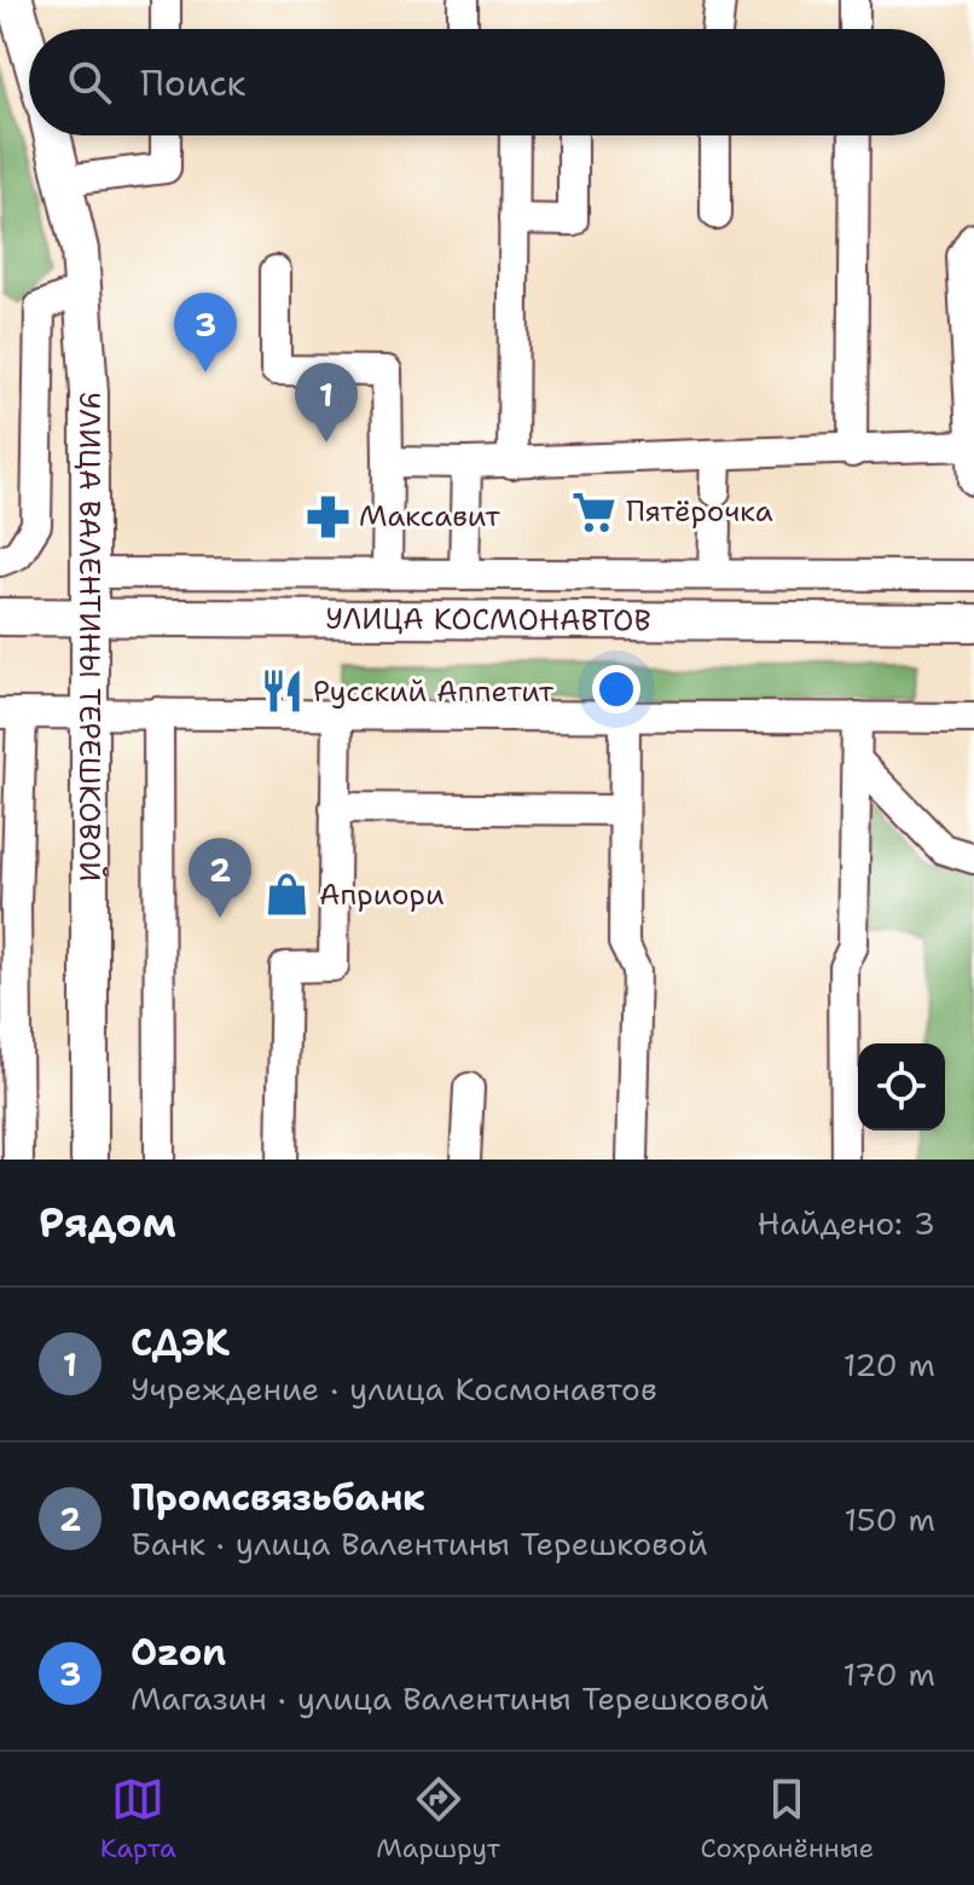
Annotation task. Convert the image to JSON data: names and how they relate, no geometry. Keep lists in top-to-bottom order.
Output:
{
  "streets": {
    "main road": ["УЛИЦА КОСМОНАВТОВ", "УЛИЦА ВАЛЕНТИНЫ ТЕРЕШКОВОЙ"]
  },
  "crossings": [
    ["УЛИЦА КОСМОНАВТОВ", "УЛИЦА ВАЛЕНТИНЫ ТЕРЕШКОВОЙ"]
  ],
  "places": {
    "supermarket": ["Пятёрочка"],
    "pharmacy": ["Максавит"],
    "restaurant": ["Русский Аппетит"],
    "shop": ["Априори"]
  },
  "page": {
    "search": "Поиск",
    "pins": ["3", "1", "2"],
    "heading": ["Рядом", "Найдено: 3"],
    "list": [
      {
        "mark": "1",
        "name": "СДЭК",
        "note": "Учреждение · улица Космонавтов",
        "value": "120 m"
      },
      {
        "mark": "2",
        "name": "Промсвязьбанк",
        "note": "Банк · улица Валентины Терешковой",
        "value": "150 m"
      },
      {
        "mark": "3",
        "name": "Ozon",
        "note": "Магазин · улица Валентины Терешковой",
        "value": "170 m"
      }
    ],
    "nav": ["Карта", "Маршрут", "Сохранённые"]
  }
}
